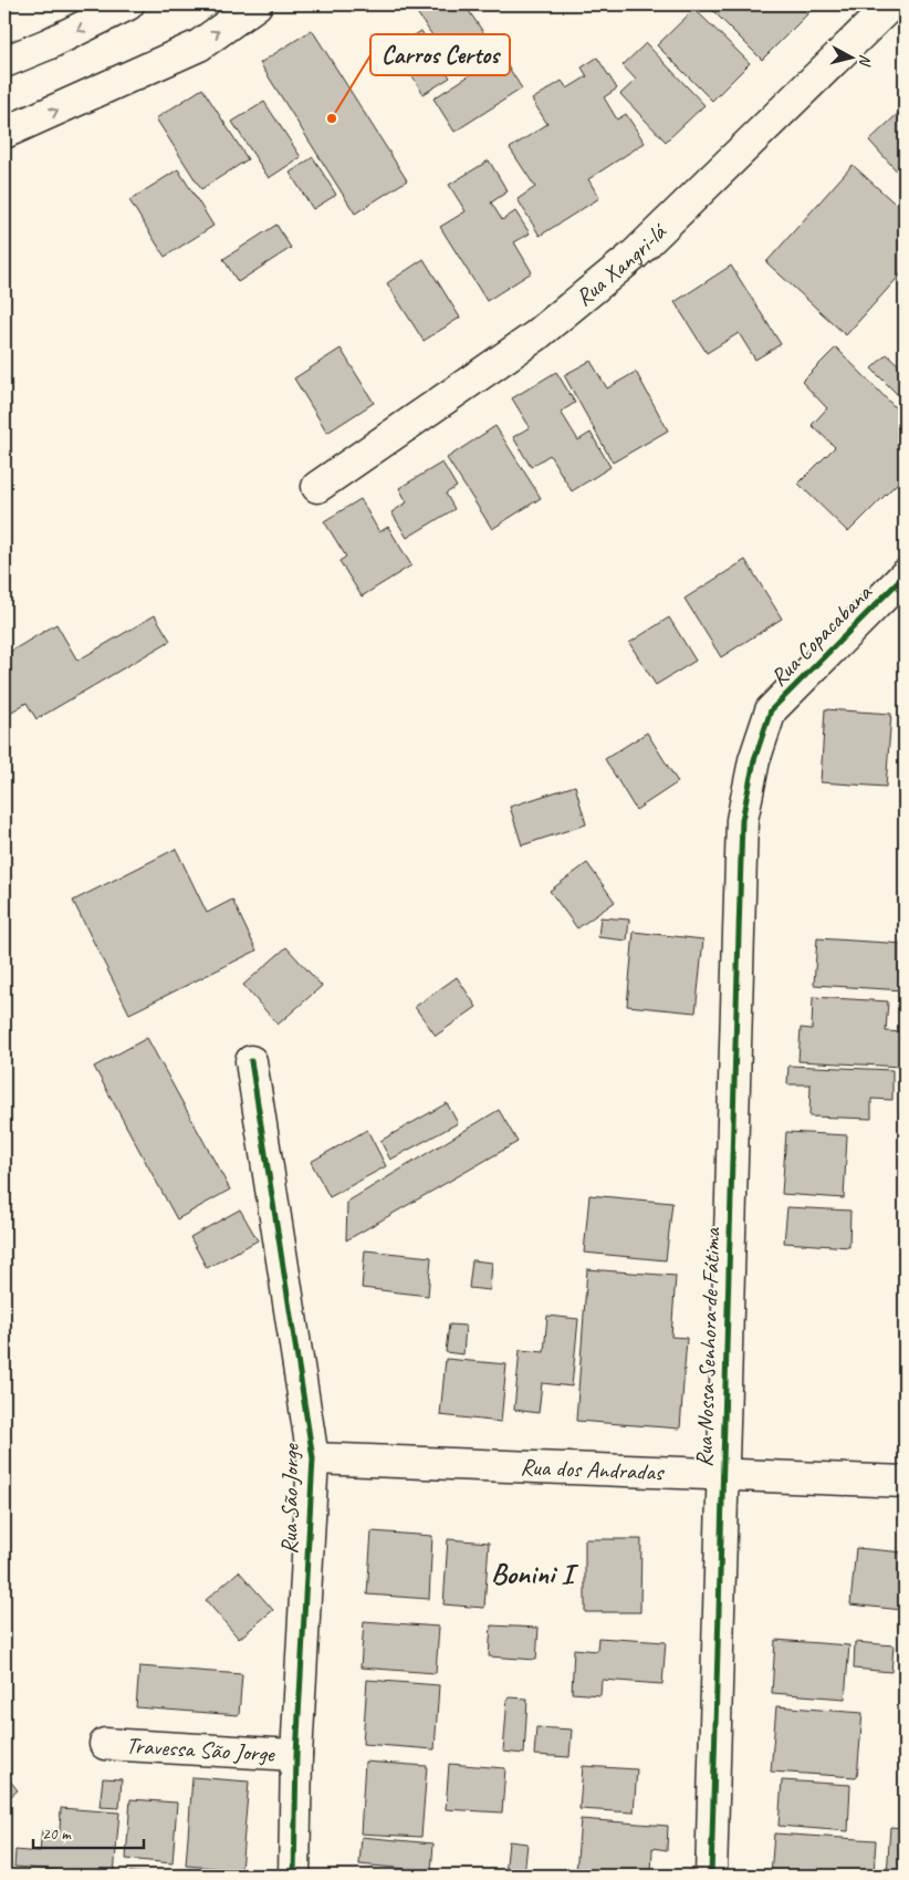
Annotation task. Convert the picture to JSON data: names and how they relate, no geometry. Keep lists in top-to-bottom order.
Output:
{
  "streets": {
    "street": [
      "Rua Xangri-lá",
      "Rua Copacabana",
      "Rua Nossa Senhora de Fátima",
      "Rua dos Andradas",
      "Rua São Jorge",
      "Travessa São Jorge"
    ]
  },
  "crossings": [
    ["Rua Copacabana", "Rua Nossa Senhora de Fátima"],
    ["Rua Nossa Senhora de Fátima", "Rua dos Andradas"],
    ["Rua dos Andradas", "Rua São Jorge"],
    ["Rua São Jorge", "Travessa São Jorge"]
  ],
  "districts": ["Bonini I"],
  "places": ["Carros Certos"],
  "scale_bar": "20 m",
  "north": "right"
}
